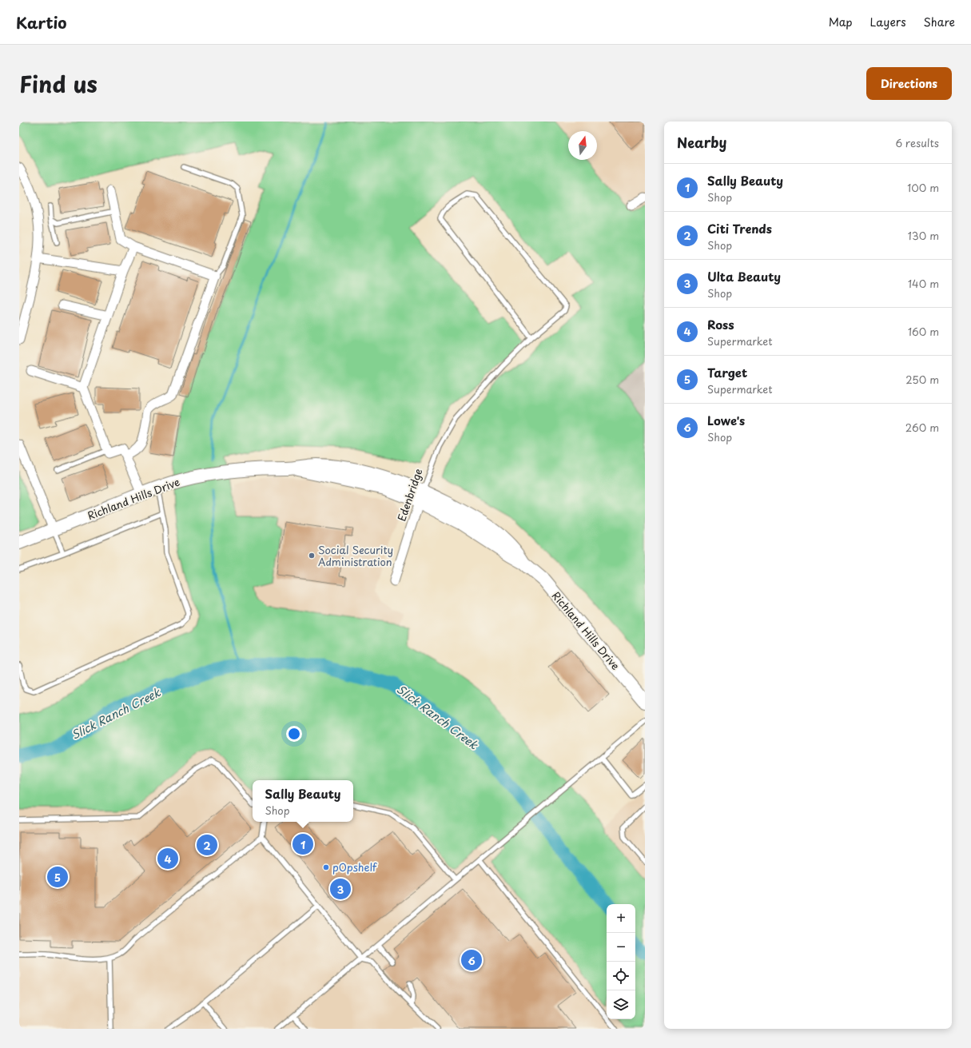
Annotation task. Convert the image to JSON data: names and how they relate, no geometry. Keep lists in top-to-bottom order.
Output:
{
  "streets": {
    "street": ["Edenbridge", "Richland Hills Drive"]
  },
  "crossings": [
    ["Edenbridge", "Richland Hills Drive"]
  ],
  "water": ["Slick Ranch Creek"],
  "places": ["Social Security Administration", "pOpshelf"],
  "north": "top",
  "page": {
    "header": "Kartio",
    "nav": ["Map", "Layers", "Share"],
    "title": "Find us",
    "buttons": "Directions",
    "heading": ["Nearby", "6 results"],
    "list": [
      {
        "mark": "1",
        "name": "Sally Beauty",
        "note": "Shop",
        "value": "100 m"
      },
      {
        "mark": "2",
        "name": "Citi Trends",
        "note": "Shop",
        "value": "130 m"
      },
      {
        "mark": "3",
        "name": "Ulta Beauty",
        "note": "Shop",
        "value": "140 m"
      },
      {
        "mark": "4",
        "name": "Ross",
        "note": "Supermarket",
        "value": "160 m"
      },
      {
        "mark": "5",
        "name": "Target",
        "note": "Supermarket",
        "value": "250 m"
      },
      {
        "mark": "6",
        "name": "Lowe's",
        "note": "Shop",
        "value": "260 m"
      }
    ],
    "popup": ["Sally Beauty", "Shop"],
    "pins": [
      "1",
      "2",
      "4",
      "5",
      "3",
      "6"
    ],
    "map_buttons": ["+", "−"]
  }
}
